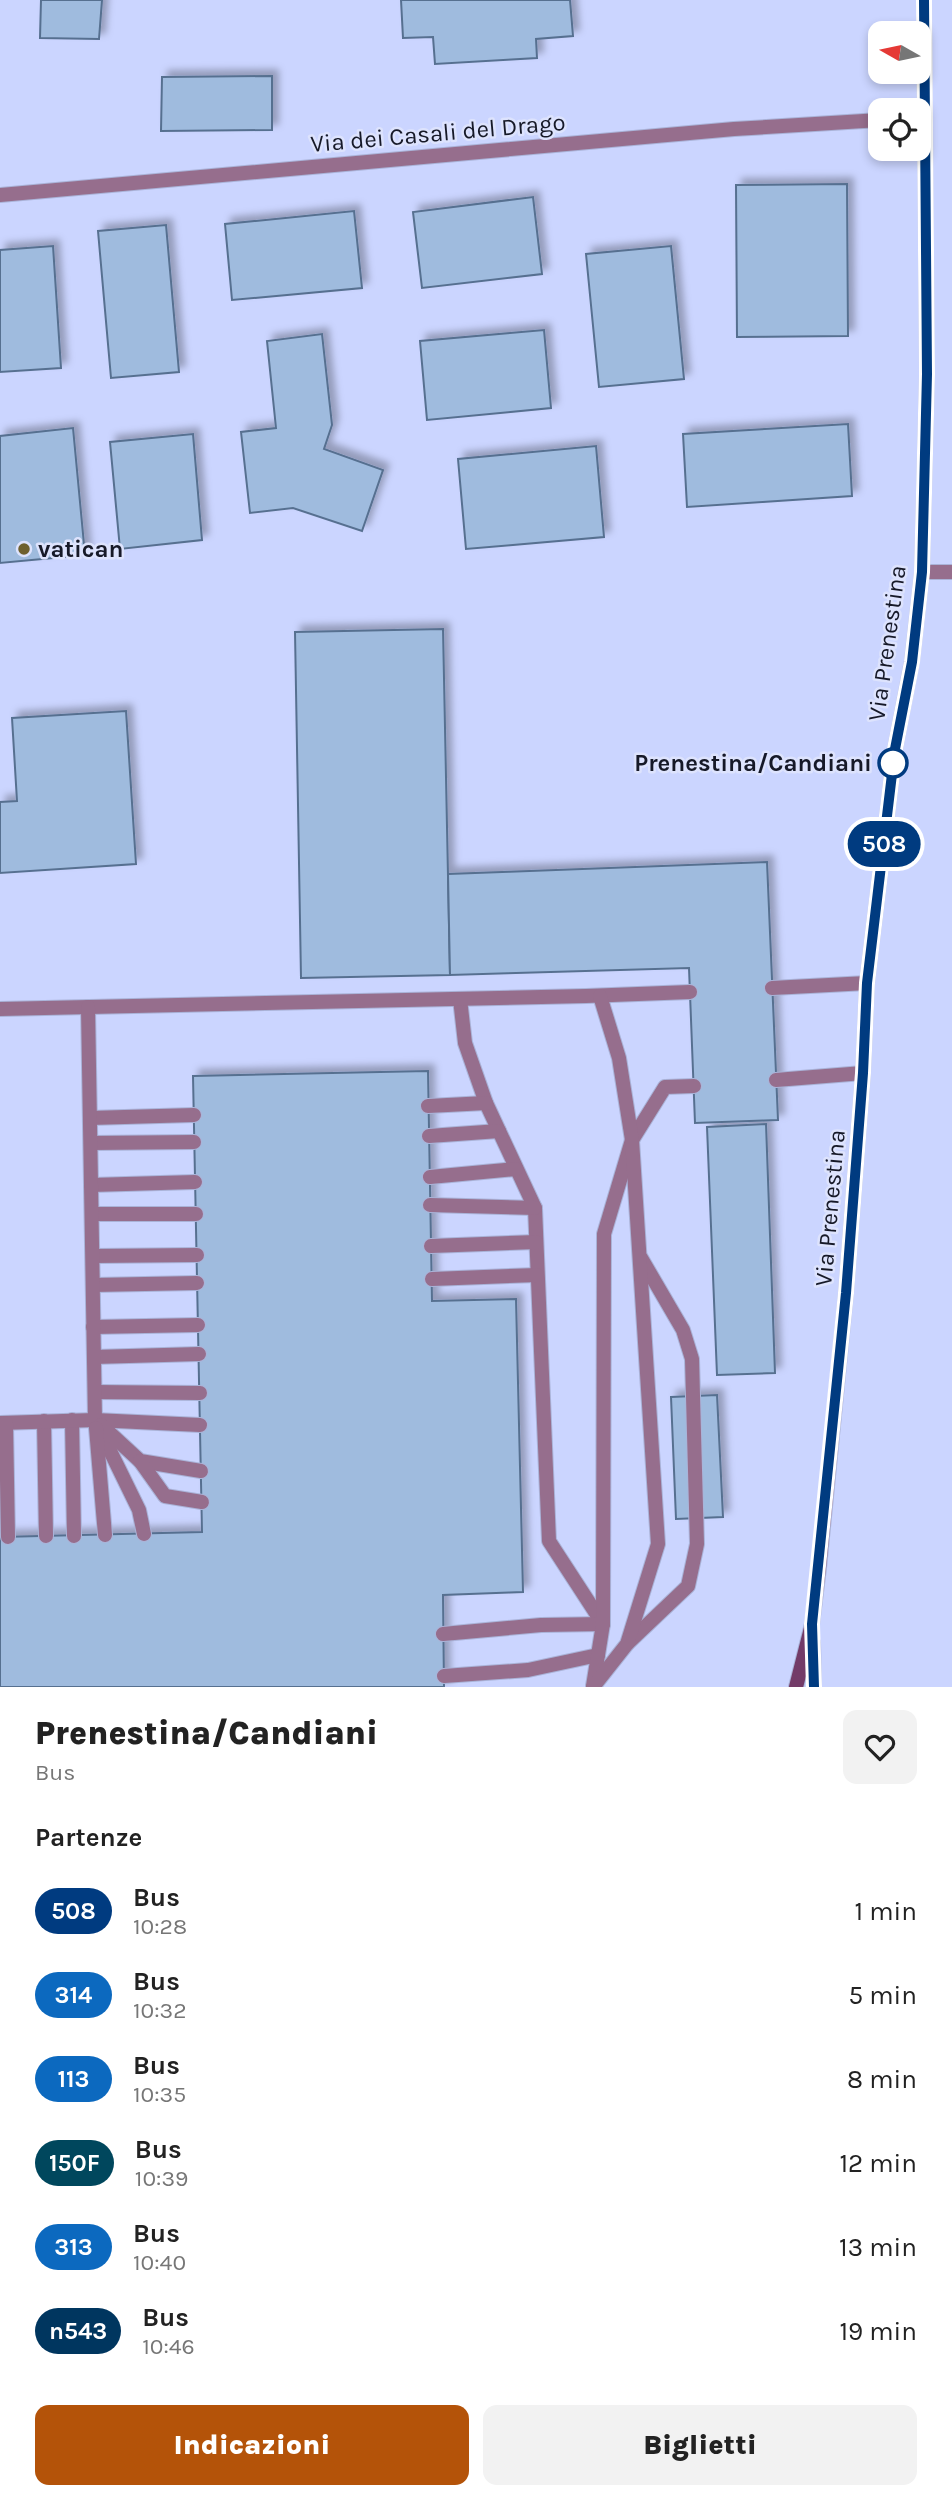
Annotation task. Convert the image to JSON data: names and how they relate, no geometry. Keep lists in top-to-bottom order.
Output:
{
  "streets": {
    "street": ["Via dei Casali del Drago", "Via Prenestina"]
  },
  "places": ["vatican", "Prenestina/Candiani"],
  "lines": ["bus line 508"],
  "north": "left",
  "page": {
    "on_map": "508",
    "heading": [
      ["Prenestina/Candiani", "Bus"],
      "Partenze"
    ],
    "list": [
      {
        "mark": "508",
        "name": "Bus",
        "note": "10:28",
        "value": "1 min"
      },
      {
        "mark": "314",
        "name": "Bus",
        "note": "10:32",
        "value": "5 min"
      },
      {
        "mark": "113",
        "name": "Bus",
        "note": "10:35",
        "value": "8 min"
      },
      {
        "mark": "150F",
        "name": "Bus",
        "note": "10:39",
        "value": "12 min"
      },
      {
        "mark": "313",
        "name": "Bus",
        "note": "10:40",
        "value": "13 min"
      },
      {
        "mark": "n543",
        "name": "Bus",
        "note": "10:46",
        "value": "19 min"
      }
    ],
    "buttons": ["Indicazioni", "Biglietti"]
  }
}
